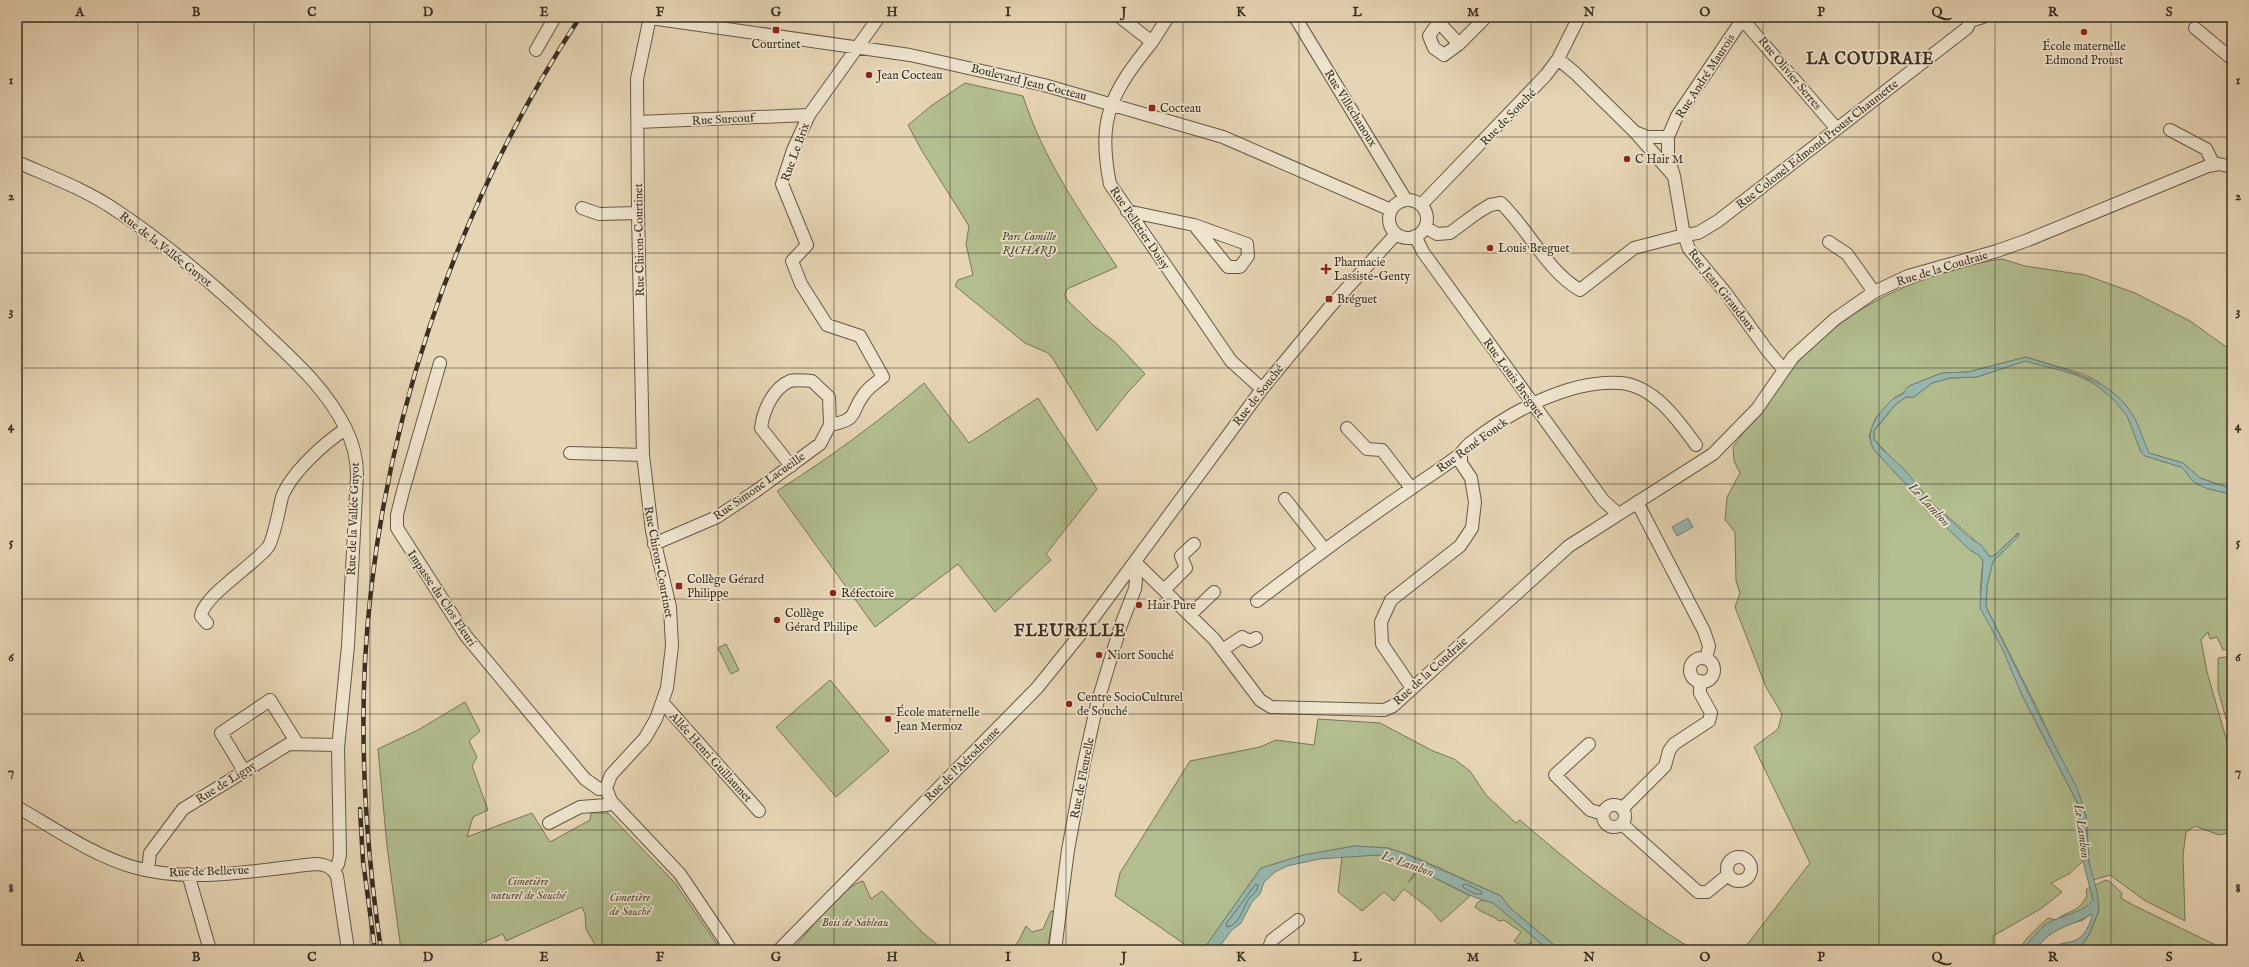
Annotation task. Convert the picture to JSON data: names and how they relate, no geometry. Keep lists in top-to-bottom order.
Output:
{
  "streets": {
    "street": [
      "Rue Olivier Serres",
      "Rue André Maurois",
      "Boulevard Jean Cocteau",
      "Rue Villechanoux",
      "Rue de Souché",
      "Rue Surcouf",
      "Rue Colonel Edmond Proust Chaumette",
      "Rue Le Brix",
      "Rue Pelletier Doisy",
      "Rue Chiron-Courtinet",
      "Rue de la Vallée Guyot",
      "Rue de la Coudraie",
      "Rue Jean Giraudoux",
      "Rue Louis Breguet",
      "Rue René Fonck",
      "Rue Simone Lacueille",
      "Impasse du Clos Fleuri",
      "Allée Henri Guillaumet",
      "Rue de l'Aérodrome",
      "Rue de Fleurelle",
      "Rue de Ligny",
      "Rue de Bellevue"
    ]
  },
  "crossings": [
    ["Rue Olivier Serres", "Rue André Maurois"],
    ["Rue Olivier Serres", "Rue Colonel Edmond Proust Chaumette"],
    ["Rue André Maurois", "Rue Jean Giraudoux"],
    ["Boulevard Jean Cocteau", "Rue Villechanoux"],
    ["Boulevard Jean Cocteau", "Rue de Souché"],
    ["Boulevard Jean Cocteau", "Rue Colonel Edmond Proust Chaumette"],
    ["Boulevard Jean Cocteau", "Rue Le Brix"],
    ["Boulevard Jean Cocteau", "Rue Pelletier Doisy"],
    ["Boulevard Jean Cocteau", "Rue Chiron-Courtinet"],
    ["Boulevard Jean Cocteau", "Rue Louis Breguet"],
    ["Rue Villechanoux", "Rue de Souché"],
    ["Rue Villechanoux", "Rue Colonel Edmond Proust Chaumette"],
    ["Rue Villechanoux", "Rue Louis Breguet"],
    ["Rue de Souché", "Rue Colonel Edmond Proust Chaumette"],
    ["Rue de Souché", "Rue Pelletier Doisy"],
    ["Rue de Souché", "Rue de la Coudraie"],
    ["Rue de Souché", "Rue Louis Breguet"],
    ["Rue de Souché", "Rue de l'Aérodrome"],
    ["Rue de Souché", "Rue de Fleurelle"],
    ["Rue Surcouf", "Rue Le Brix"],
    ["Rue Surcouf", "Rue Chiron-Courtinet"],
    ["Rue Colonel Edmond Proust Chaumette", "Rue Jean Giraudoux"],
    ["Rue Colonel Edmond Proust Chaumette", "Rue Louis Breguet"],
    ["Rue Le Brix", "Rue Simone Lacueille"],
    ["Rue Chiron-Courtinet", "Rue Simone Lacueille"],
    ["Rue Chiron-Courtinet", "Impasse du Clos Fleuri"],
    ["Rue Chiron-Courtinet", "Allée Henri Guillaumet"],
    ["Rue de la Vallée Guyot", "Rue de Ligny"],
    ["Rue de la Vallée Guyot", "Rue de Bellevue"],
    ["Rue de la Coudraie", "Rue Jean Giraudoux"],
    ["Rue de la Coudraie", "Rue Louis Breguet"],
    ["Rue de la Coudraie", "Rue René Fonck"],
    ["Rue de la Coudraie", "Rue de l'Aérodrome"],
    ["Rue de la Coudraie", "Rue de Fleurelle"],
    ["Rue Louis Breguet", "Rue René Fonck"],
    ["Rue de l'Aérodrome", "Rue de Fleurelle"],
    ["Rue de Ligny", "Rue de Bellevue"]
  ],
  "districts": ["LA COUDRAIE", "FLEURELLE"],
  "water": ["Le Lambon"],
  "parks": [
    "Parc Camille RICHARD",
    "Cimetière naturel de Souché",
    "Cimetière de Souché",
    "Bois de Sableau"
  ],
  "places": {
    "transit": [
      "Courtinet",
      "Cocteau",
      "Bréguet",
      "Collège Gérard Philippe"
    ],
    "other": [
      "École maternelle Edmond Proust",
      "Jean Cocteau",
      "C Hair M",
      "Louis Breguet",
      "Réfectoire",
      "Hair Pure",
      "Collège Gérard Philipe",
      "Niort Souché",
      "Centre SocioCulturel de Souché",
      "École maternelle Jean Mermoz"
    ],
    "health": ["Pharmacie Lassiste-Genty"]
  },
  "grid": {
    "columns": [
      "A",
      "B",
      "C",
      "D",
      "E",
      "F",
      "G",
      "H",
      "I",
      "J",
      "K",
      "L",
      "M",
      "N",
      "O",
      "P",
      "Q",
      "R",
      "S"
    ],
    "rows": [
      "1",
      "2",
      "3",
      "4",
      "5",
      "6",
      "7",
      "8"
    ]
  }
}
